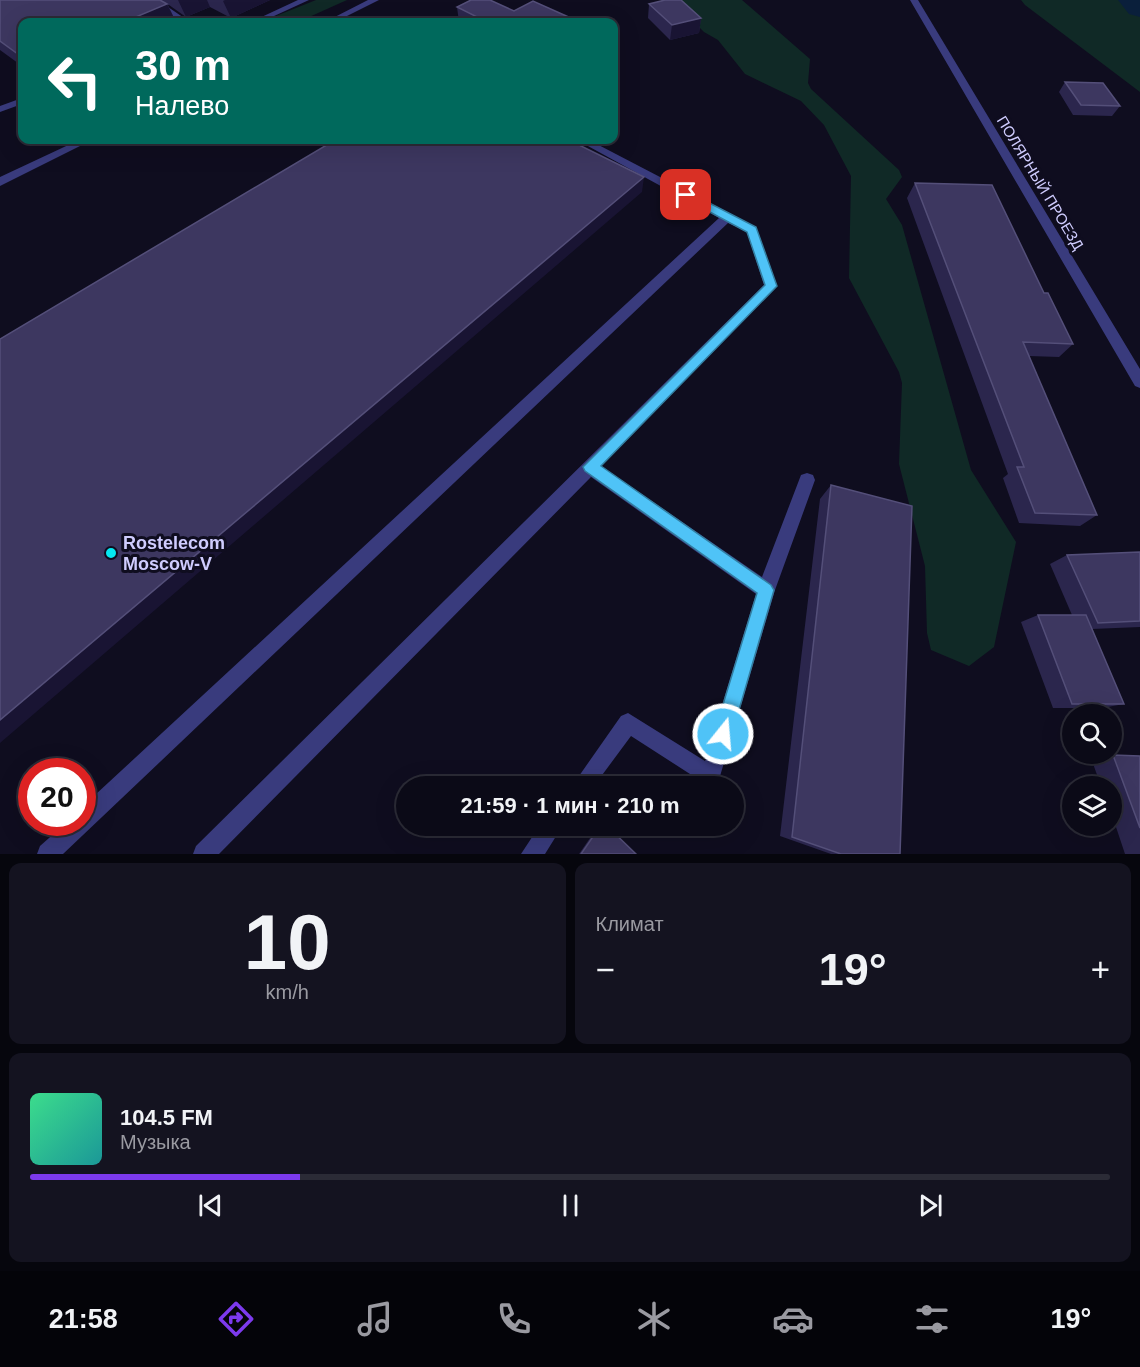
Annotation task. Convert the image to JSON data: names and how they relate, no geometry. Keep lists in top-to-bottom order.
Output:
{
  "streets": {
    "street": ["ПОЛЯРНЫЙ ПРОЕЗД"]
  },
  "places": ["Rostelecom Moscow-V"],
  "page": {
    "turn": ["30 m", "Налево"],
    "limit": "20",
    "trip": "21:59 · 1 мин · 210 m",
    "tile": [
      ["10", "km/h"],
      "Климат"
    ],
    "heat": ["−", "19°", "+"],
    "song": ["104.5 FM", "Музыка"],
    "tabs": ["21:58", "19°"]
  }
}
